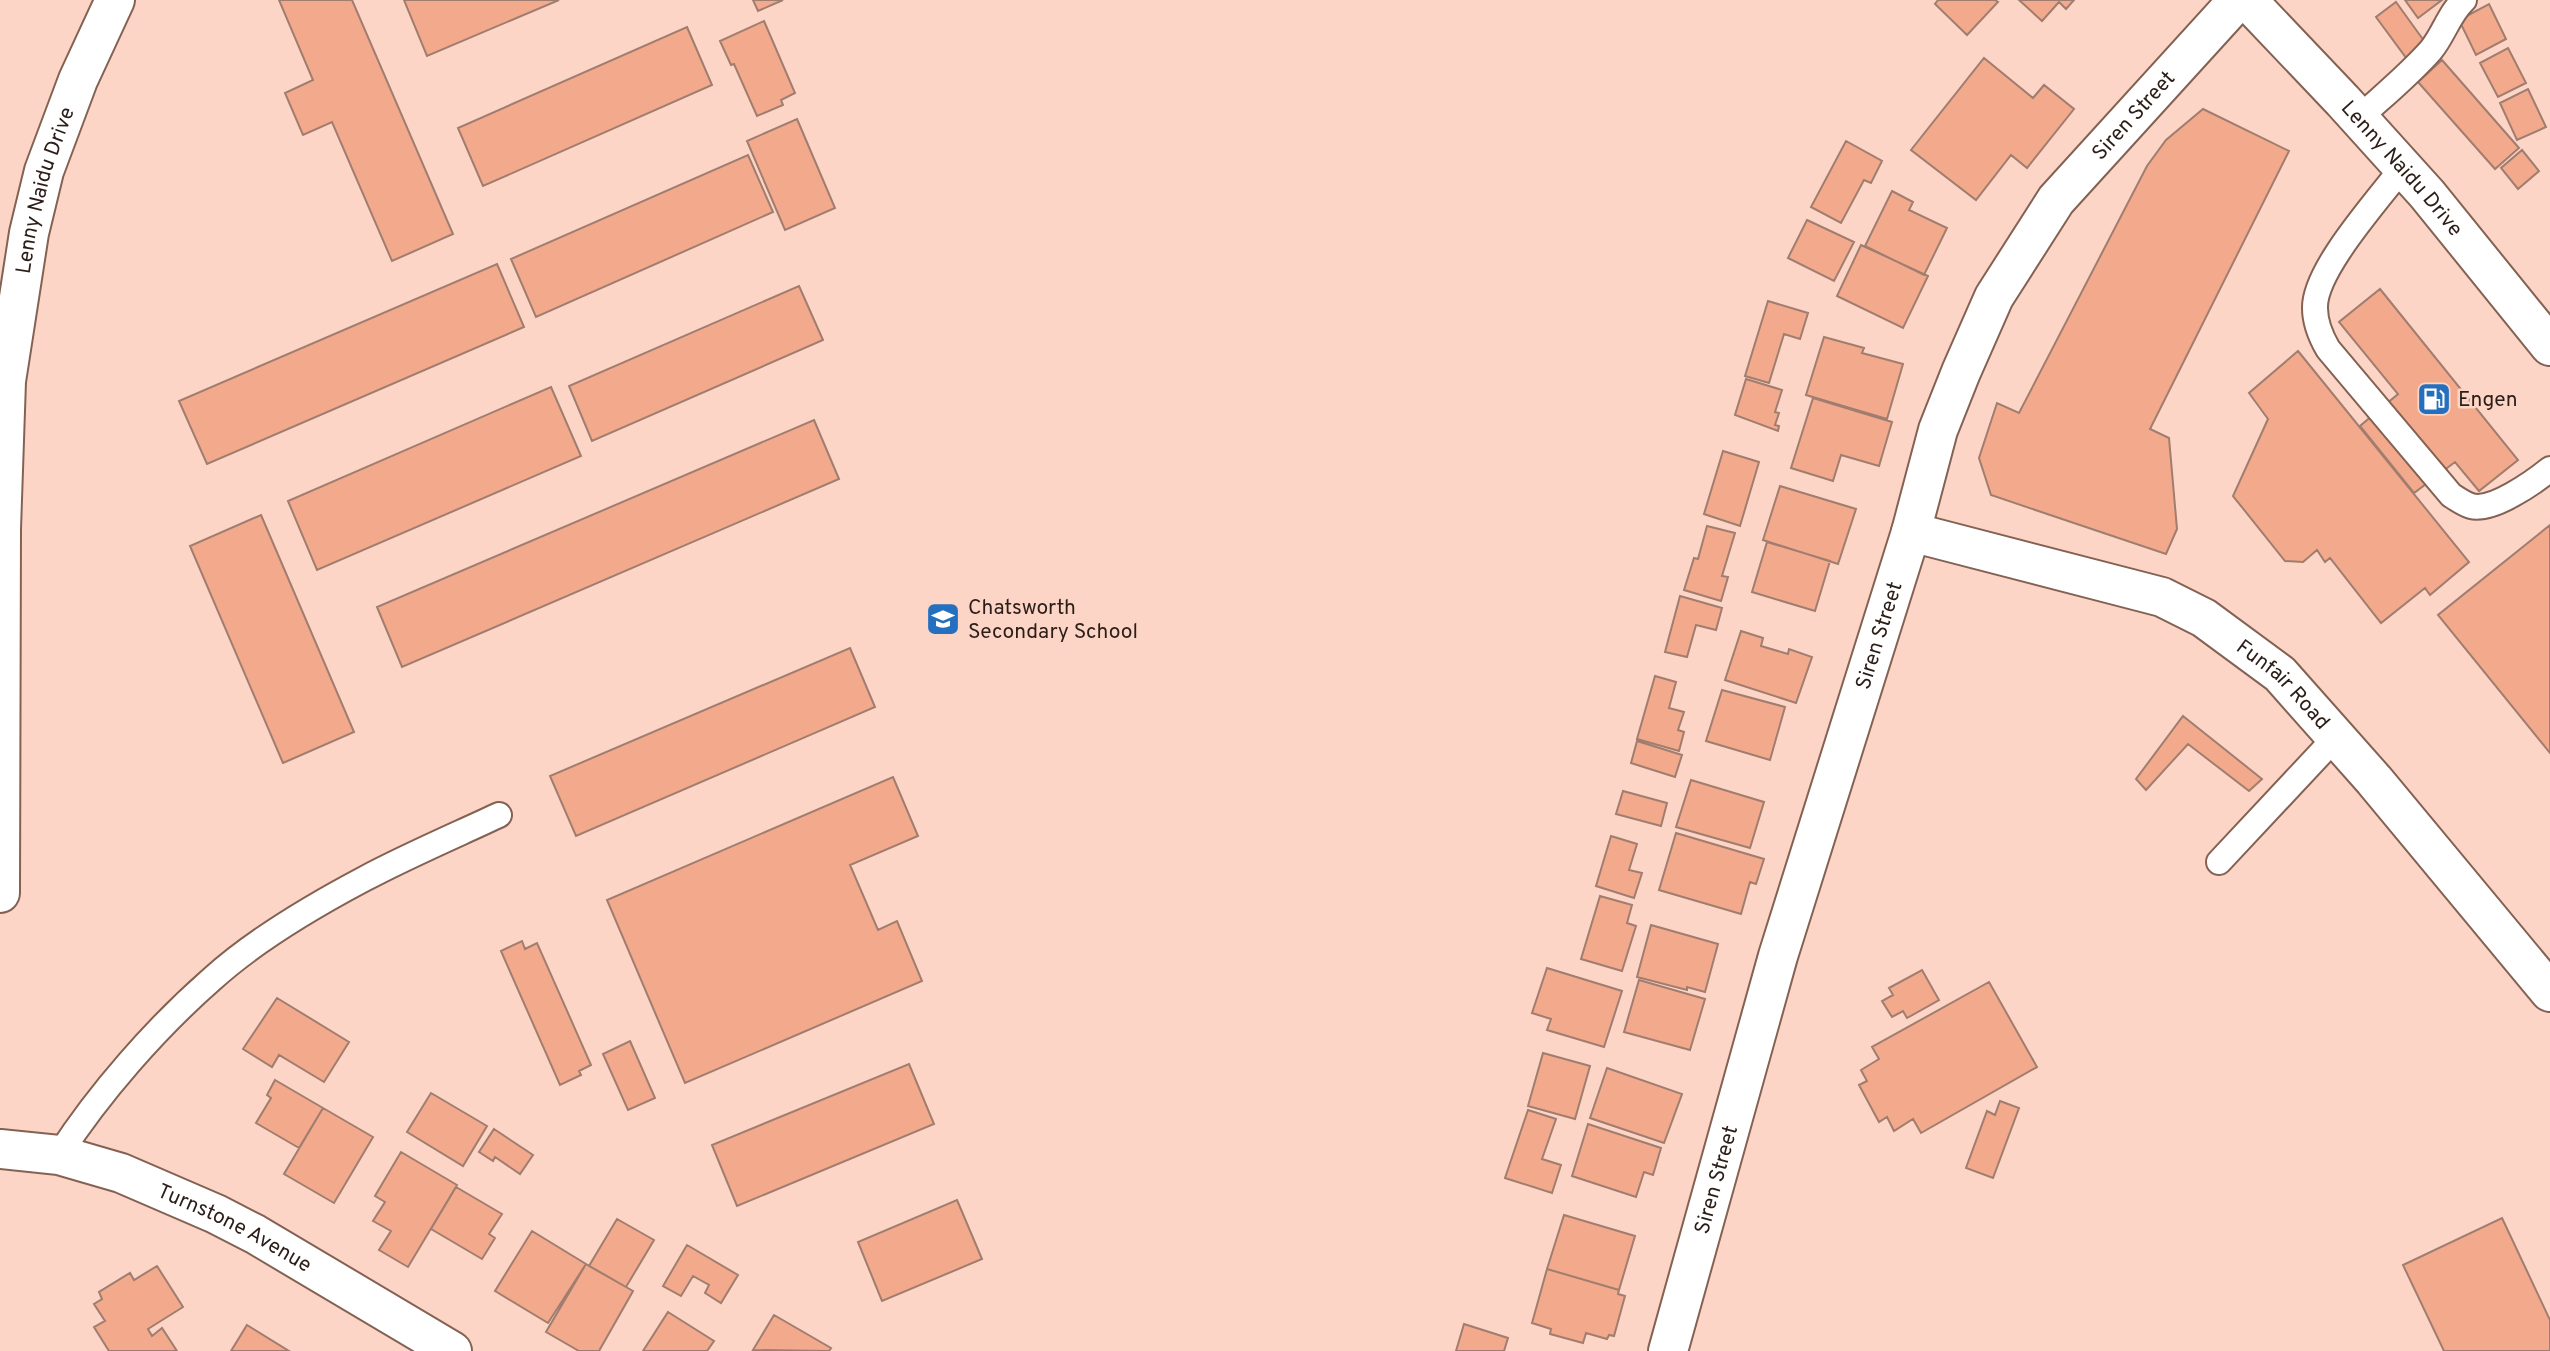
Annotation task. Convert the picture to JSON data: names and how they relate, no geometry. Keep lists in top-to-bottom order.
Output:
{
  "streets": {
    "street": [
      "Siren Street",
      "Lenny Naidu Drive",
      "Funfair Road",
      "Turnstone Avenue"
    ]
  },
  "crossings": [
    ["Siren Street", "Funfair Road"]
  ],
  "places": {
    "fuel station": ["Engen"],
    "school or university": ["Chatsworth Secondary School"]
  }
}
